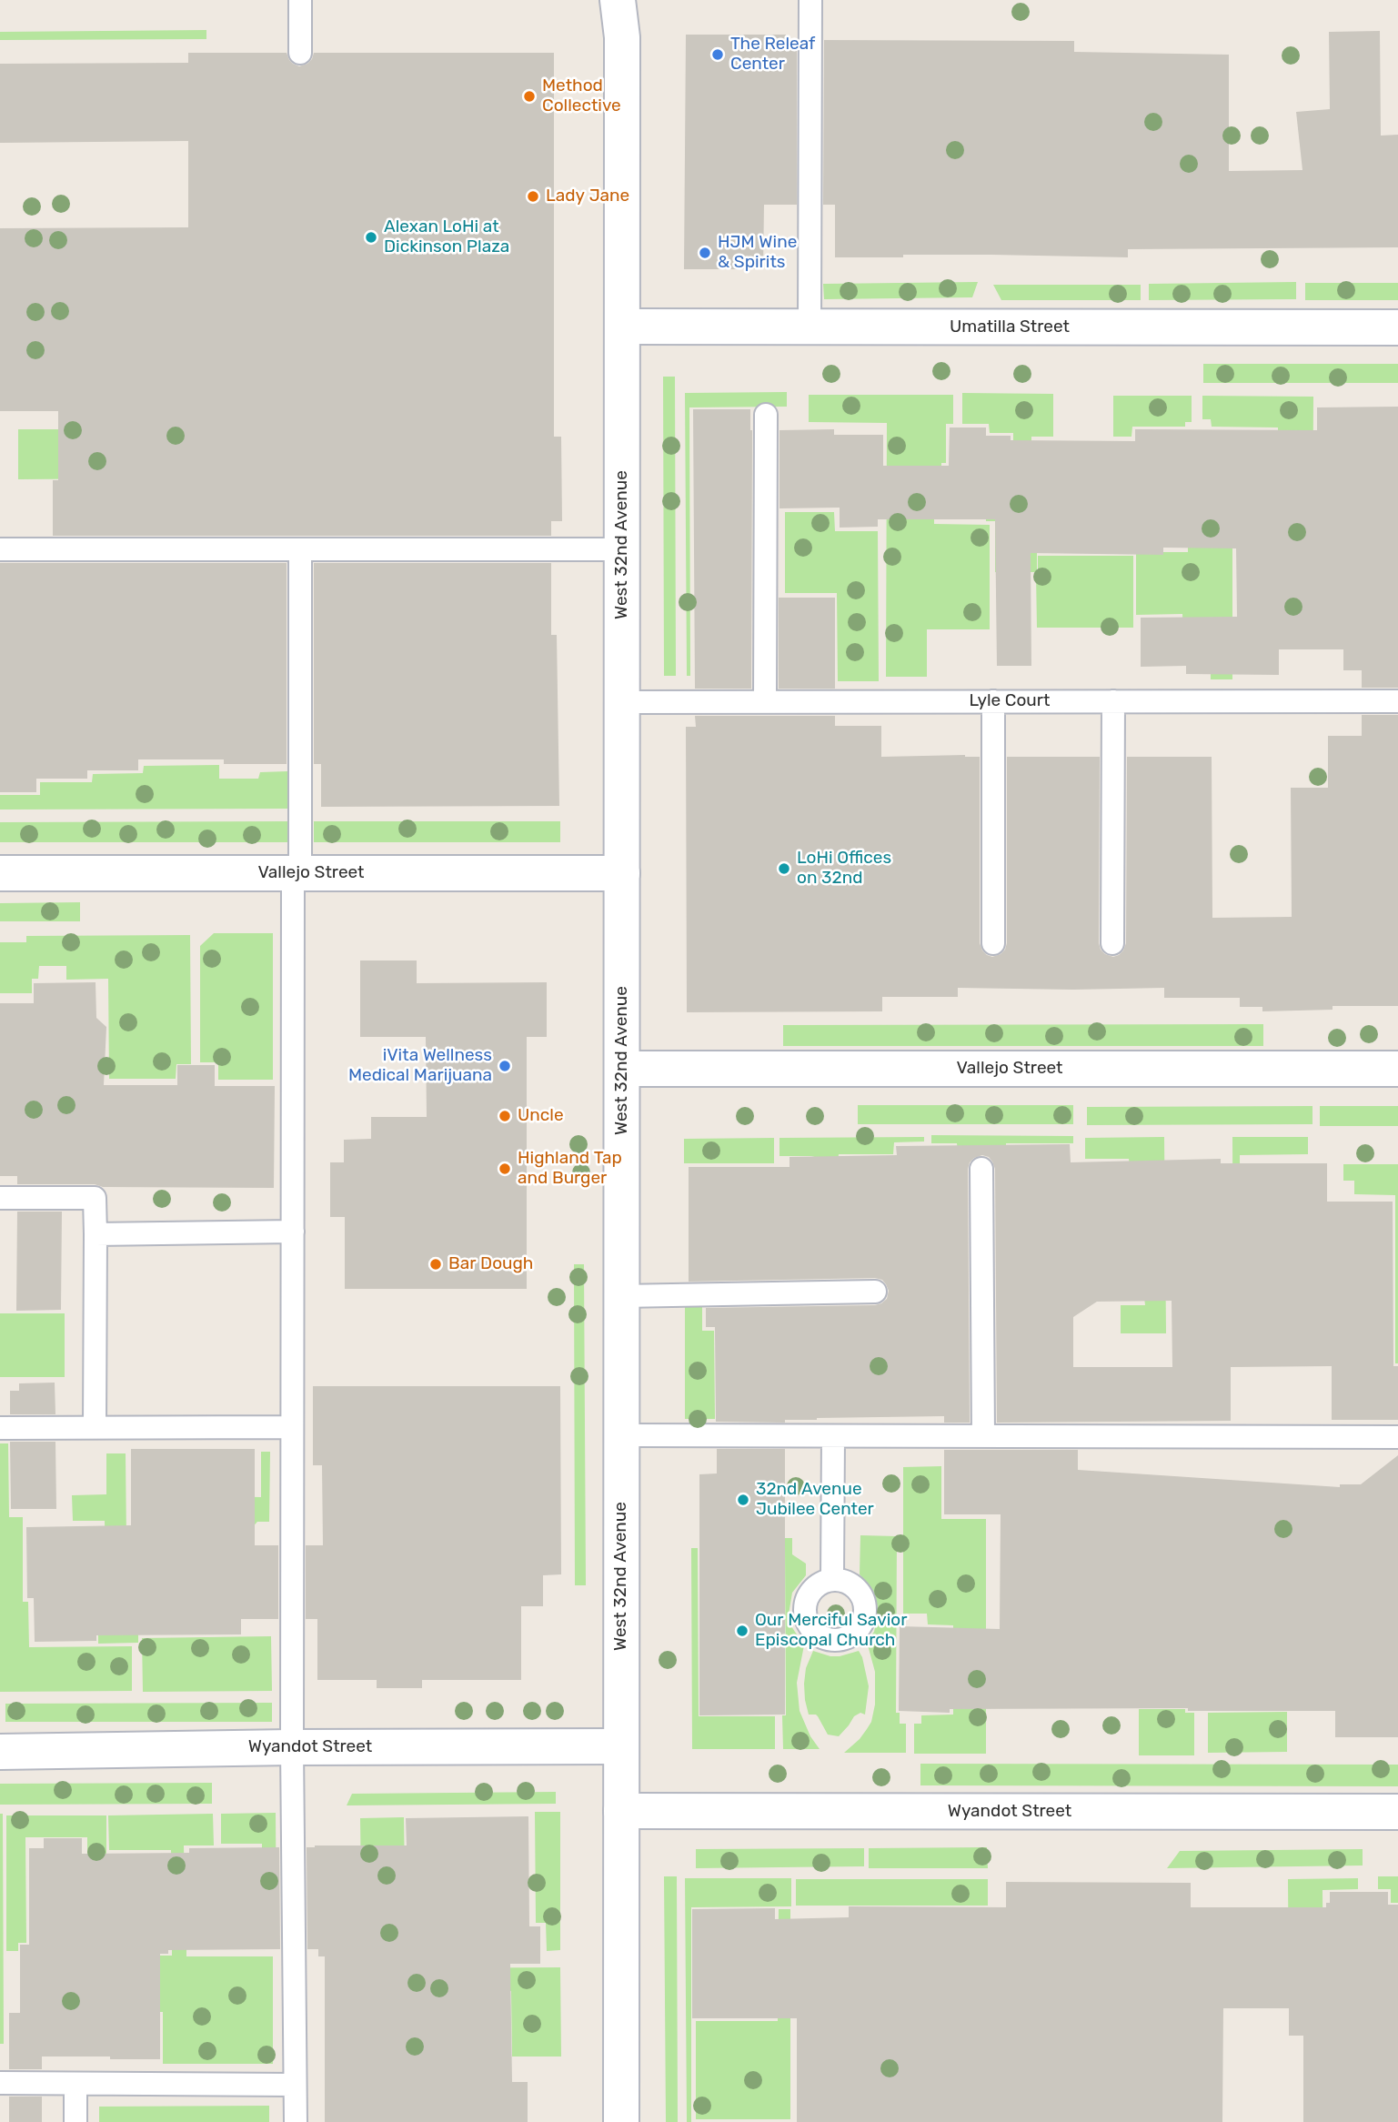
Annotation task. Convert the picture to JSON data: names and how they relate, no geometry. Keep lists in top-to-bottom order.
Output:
{
  "streets": {
    "street": [
      "Umatilla Street",
      "West 32nd Avenue",
      "Vallejo Street",
      "Wyandot Street"
    ],
    "lane": ["Lyle Court"]
  },
  "crossings": [
    ["Umatilla Street", "West 32nd Avenue"],
    ["West 32nd Avenue", "Lyle Court"],
    ["West 32nd Avenue", "Vallejo Street"],
    ["West 32nd Avenue", "Wyandot Street"]
  ],
  "places": [
    "The Releaf Center",
    "Method Collective",
    "Lady Jane",
    "Alexan LoHi at Dickinson Plaza",
    "HJM Wine & Spirits",
    "LoHi Offices on 32nd",
    "iVita Wellness Medical Marijuana",
    "Uncle",
    "Highland Tap and Burger",
    "Bar Dough",
    "32nd Avenue Jubilee Center",
    "Our Merciful Savior Episcopal Church"
  ]
}
